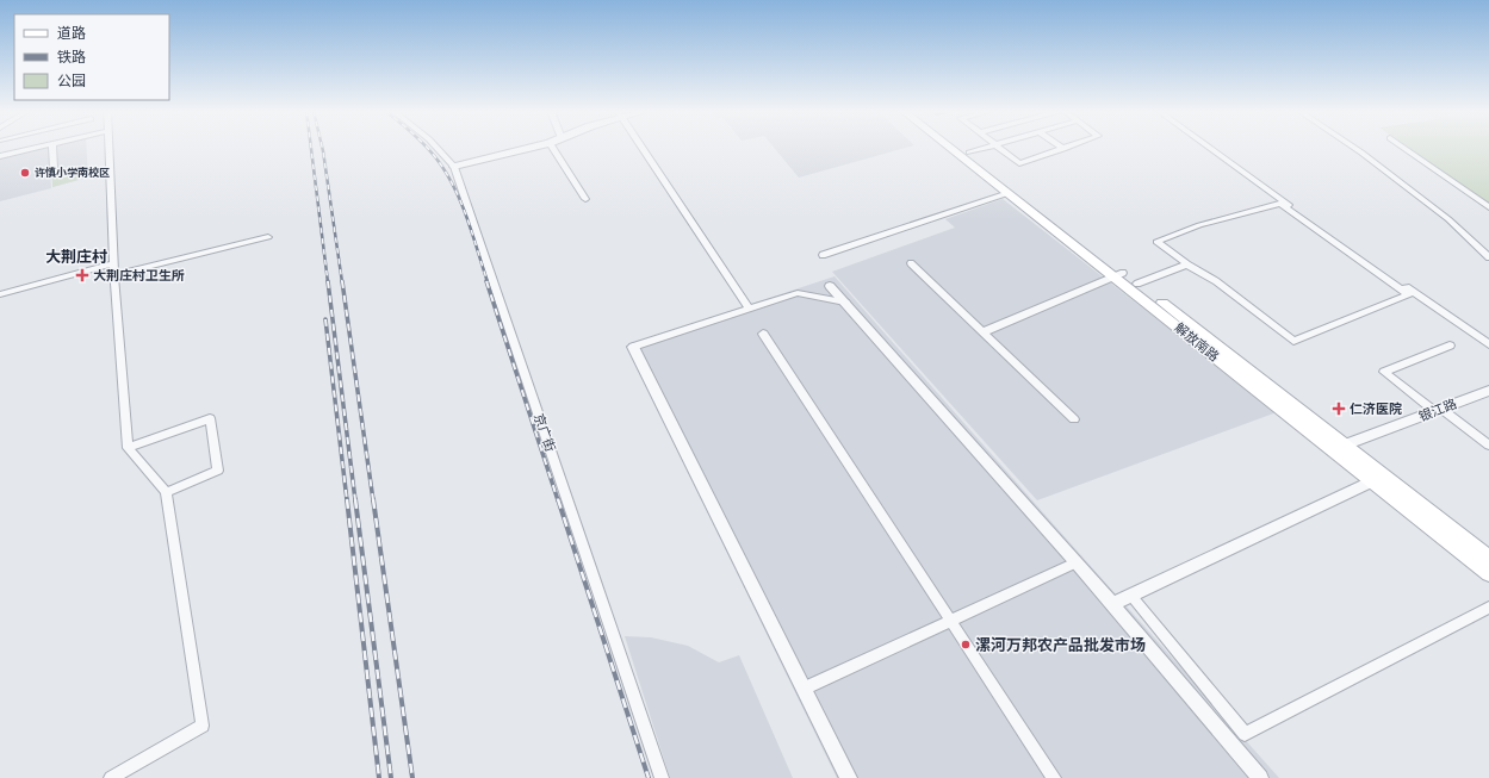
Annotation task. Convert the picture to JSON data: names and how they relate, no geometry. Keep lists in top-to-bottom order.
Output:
{
  "streets": {
    "main road": ["解放南路"],
    "street": ["银江路", "京广街"]
  },
  "crossings": [
    ["解放南路", "银江路"]
  ],
  "districts": ["大荆庄村"],
  "places": {
    "other": ["许慎小学南校区", "漯河万邦农产品批发市场"],
    "health": ["大荆庄村卫生所", "仁济医院"]
  },
  "legend": ["道路", "铁路", "公园"]
}
